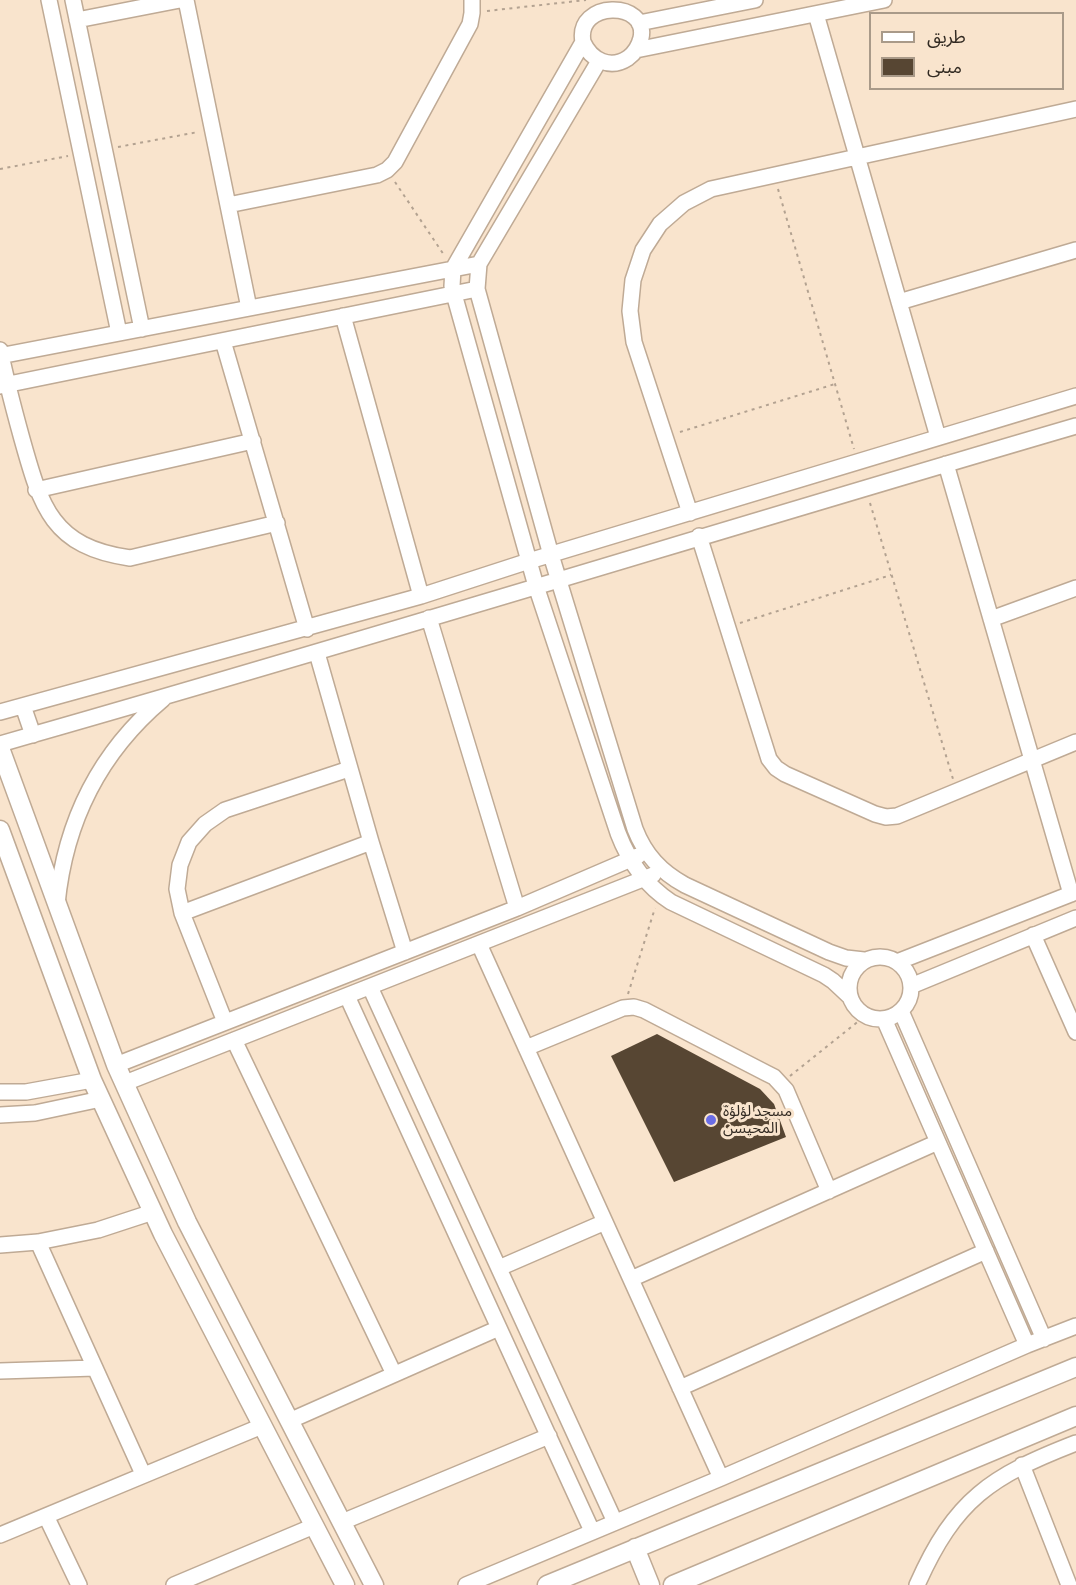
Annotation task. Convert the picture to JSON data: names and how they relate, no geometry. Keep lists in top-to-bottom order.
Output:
{
  "places": ["مسجد لؤلؤة المحيسن"],
  "legend": ["طريق", "مبنى"]
}
